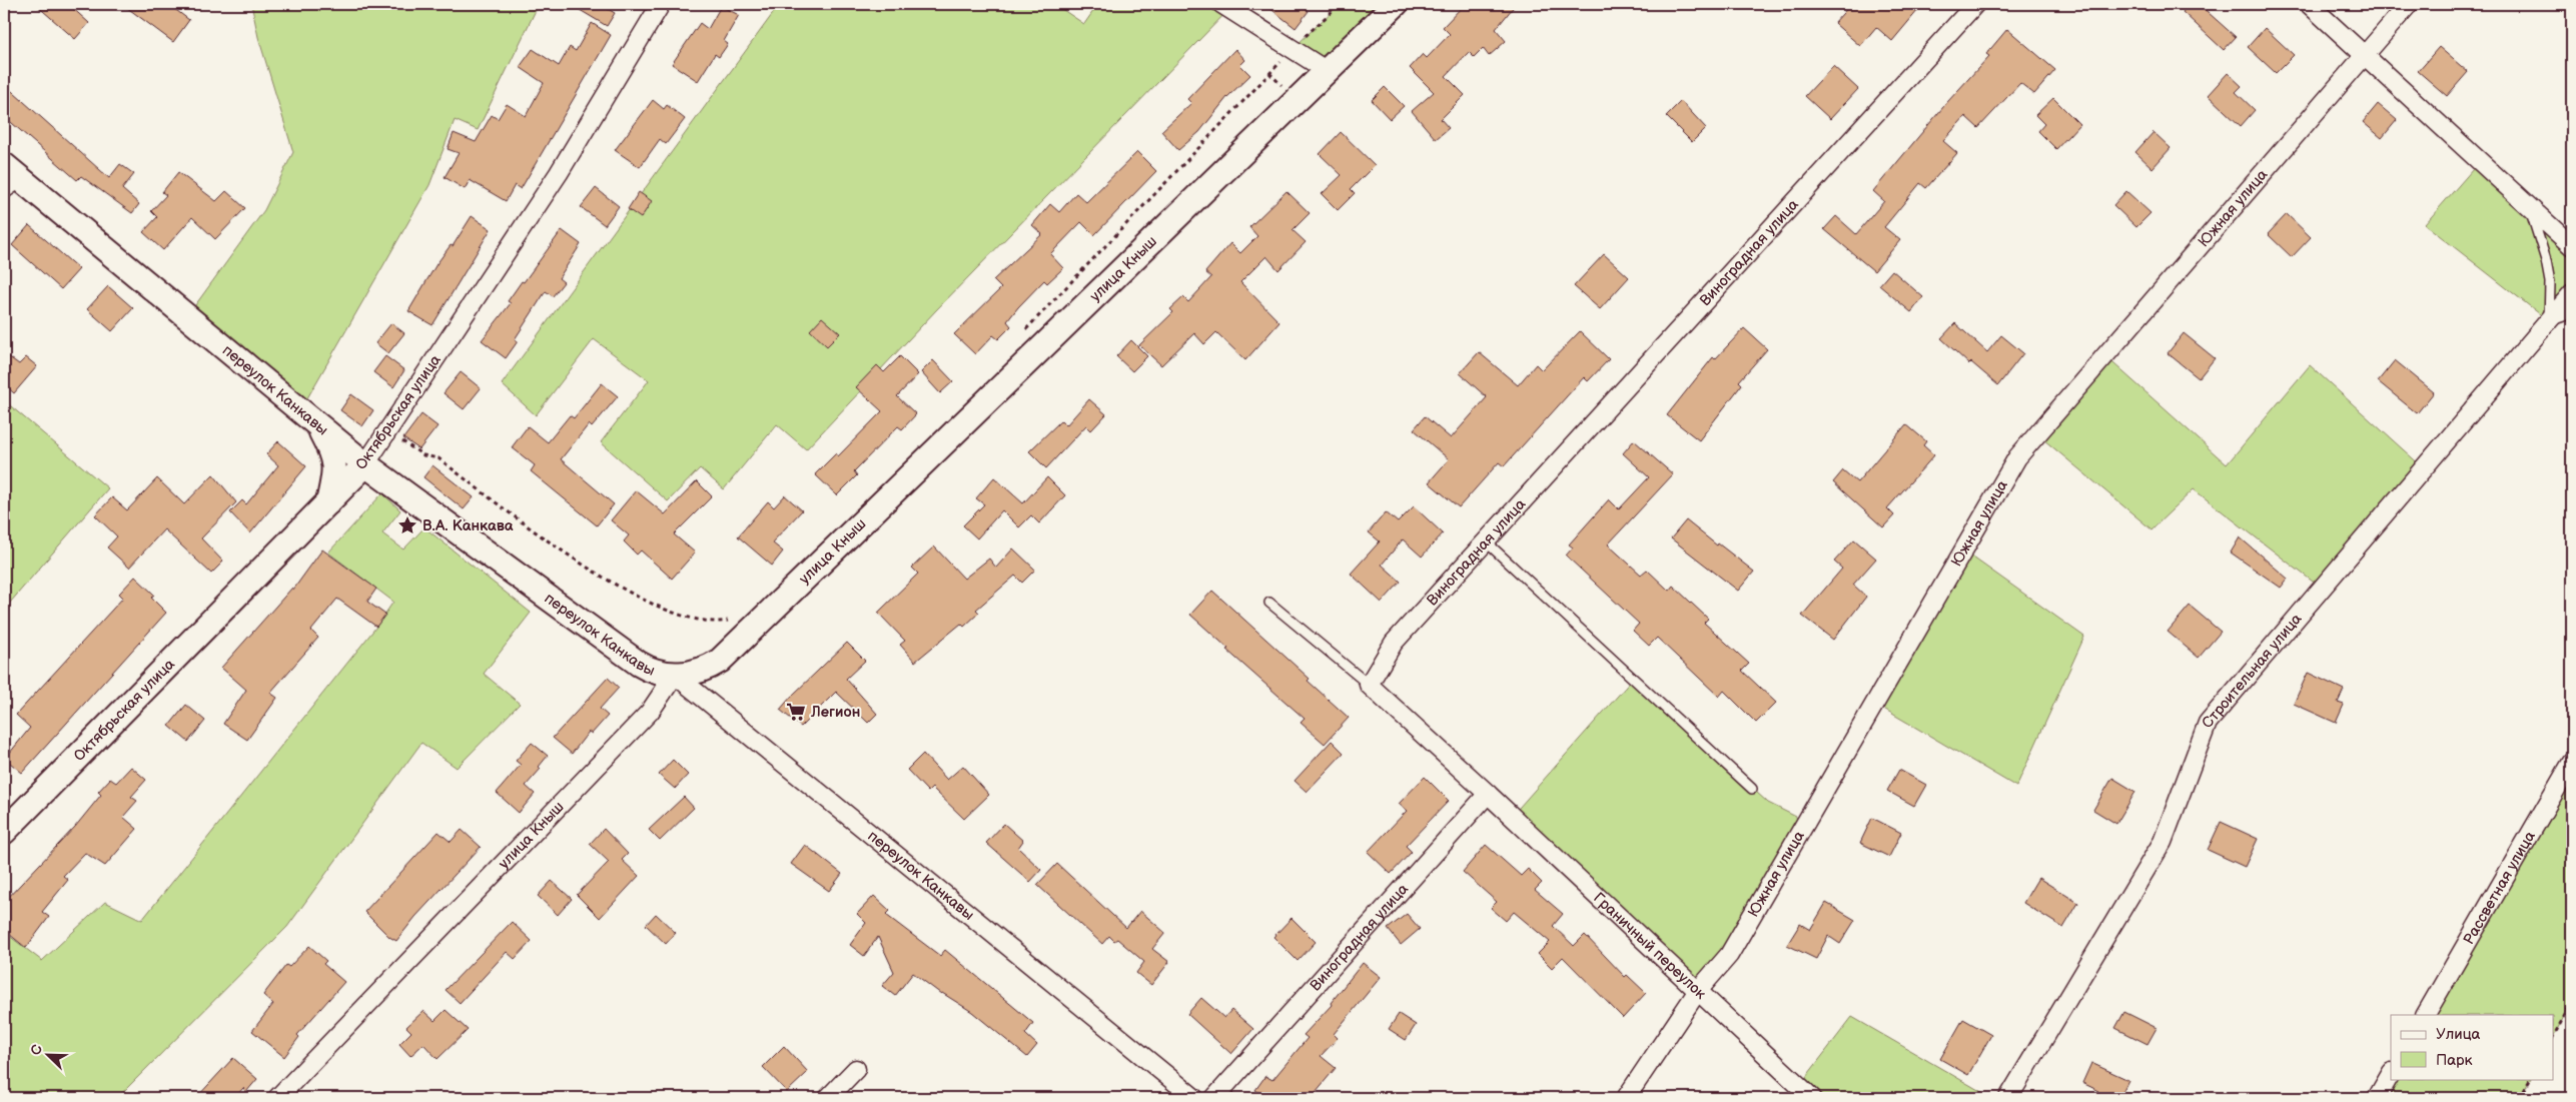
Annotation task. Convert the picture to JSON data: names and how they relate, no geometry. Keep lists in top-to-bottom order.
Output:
{
  "streets": {
    "street": [
      "Южная улица",
      "Виноградная улица",
      "улица Кныш",
      "переулок Канкавы",
      "Октябрьская улица",
      "Строительная улица",
      "Рассветная улица",
      "Граничный переулок"
    ]
  },
  "crossings": [
    ["Южная улица", "Граничный переулок"],
    ["Виноградная улица", "Граничный переулок"],
    ["улица Кныш", "переулок Канкавы"],
    ["переулок Канкавы", "Октябрьская улица"]
  ],
  "places": {
    "place": ["В.А. Канкава"],
    "supermarket": ["Легион"]
  },
  "legend": ["Улица", "Парк"],
  "north": "top left"
}
